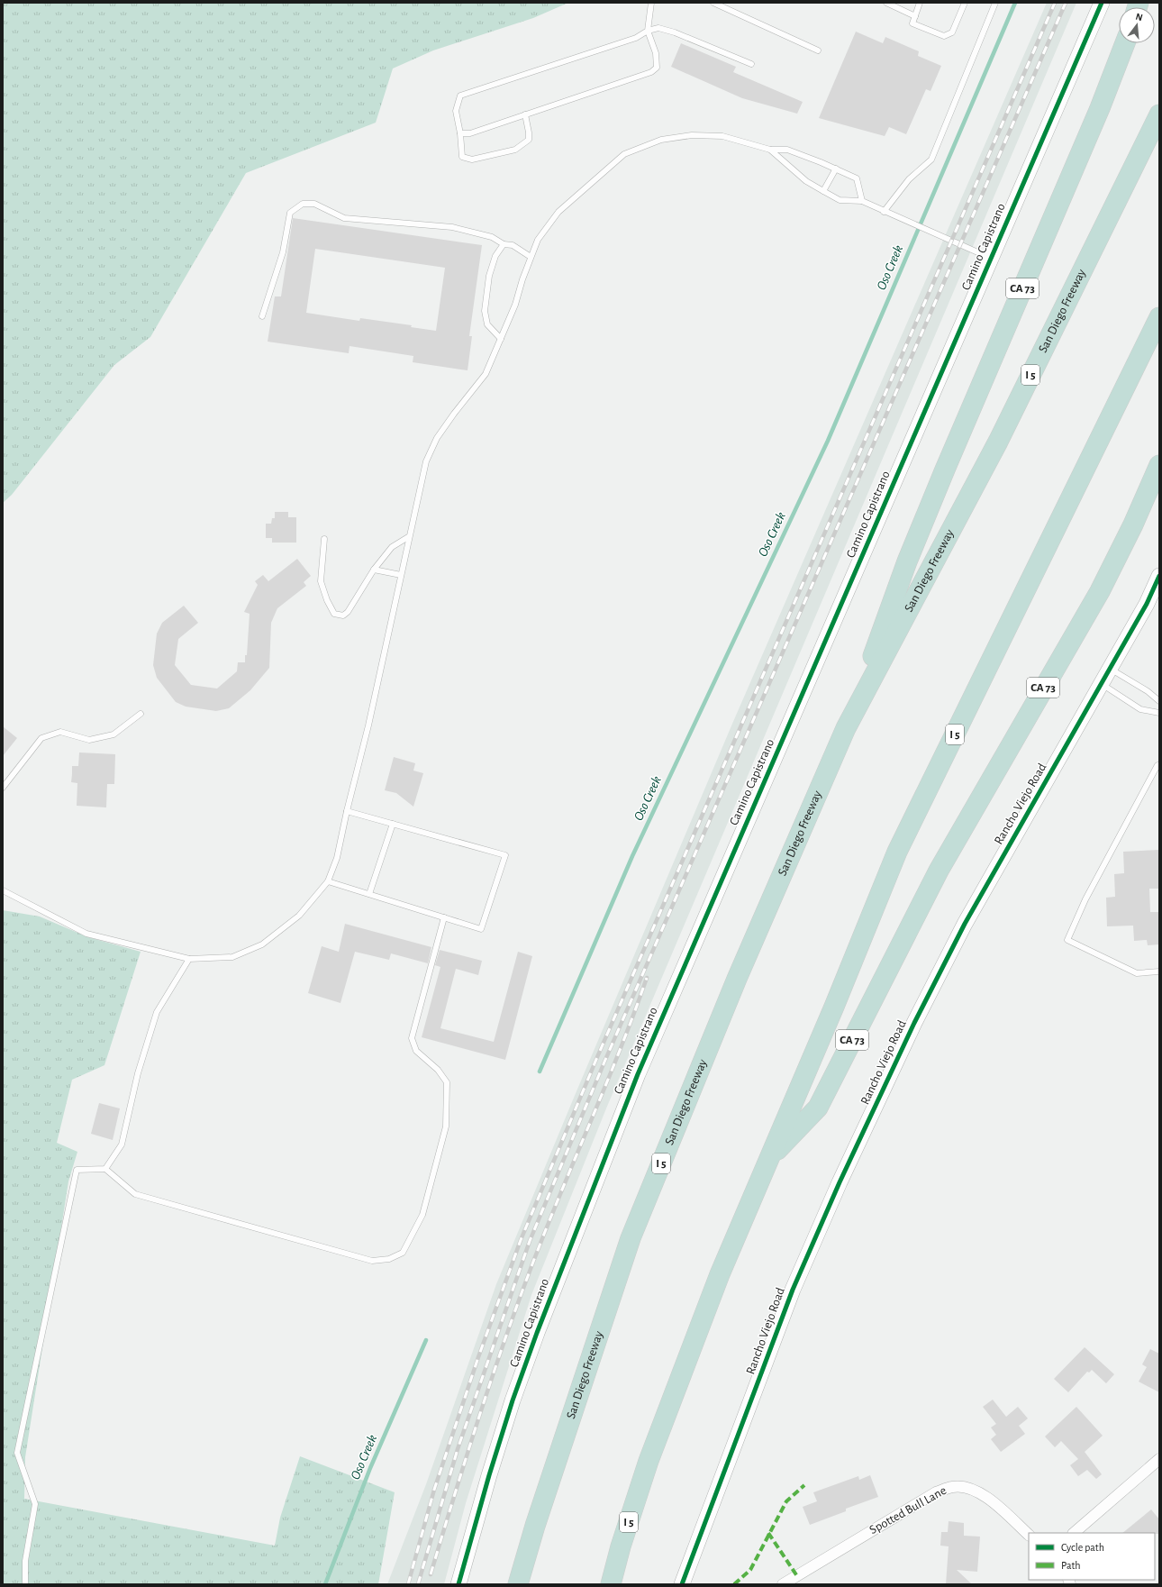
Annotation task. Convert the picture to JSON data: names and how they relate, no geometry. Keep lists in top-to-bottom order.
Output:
{
  "streets": {
    "highway": ["CA 73", "San Diego Freeway", "I 5"],
    "street": ["Camino Capistrano", "Rancho Viejo Road", "Spotted Bull Lane"]
  },
  "crossings": [
    ["CA 73", "San Diego Freeway"],
    ["CA 73", "I 5"]
  ],
  "water": ["Oso Creek"],
  "legend": ["Cycle path", "Path"],
  "north": "top"
}
